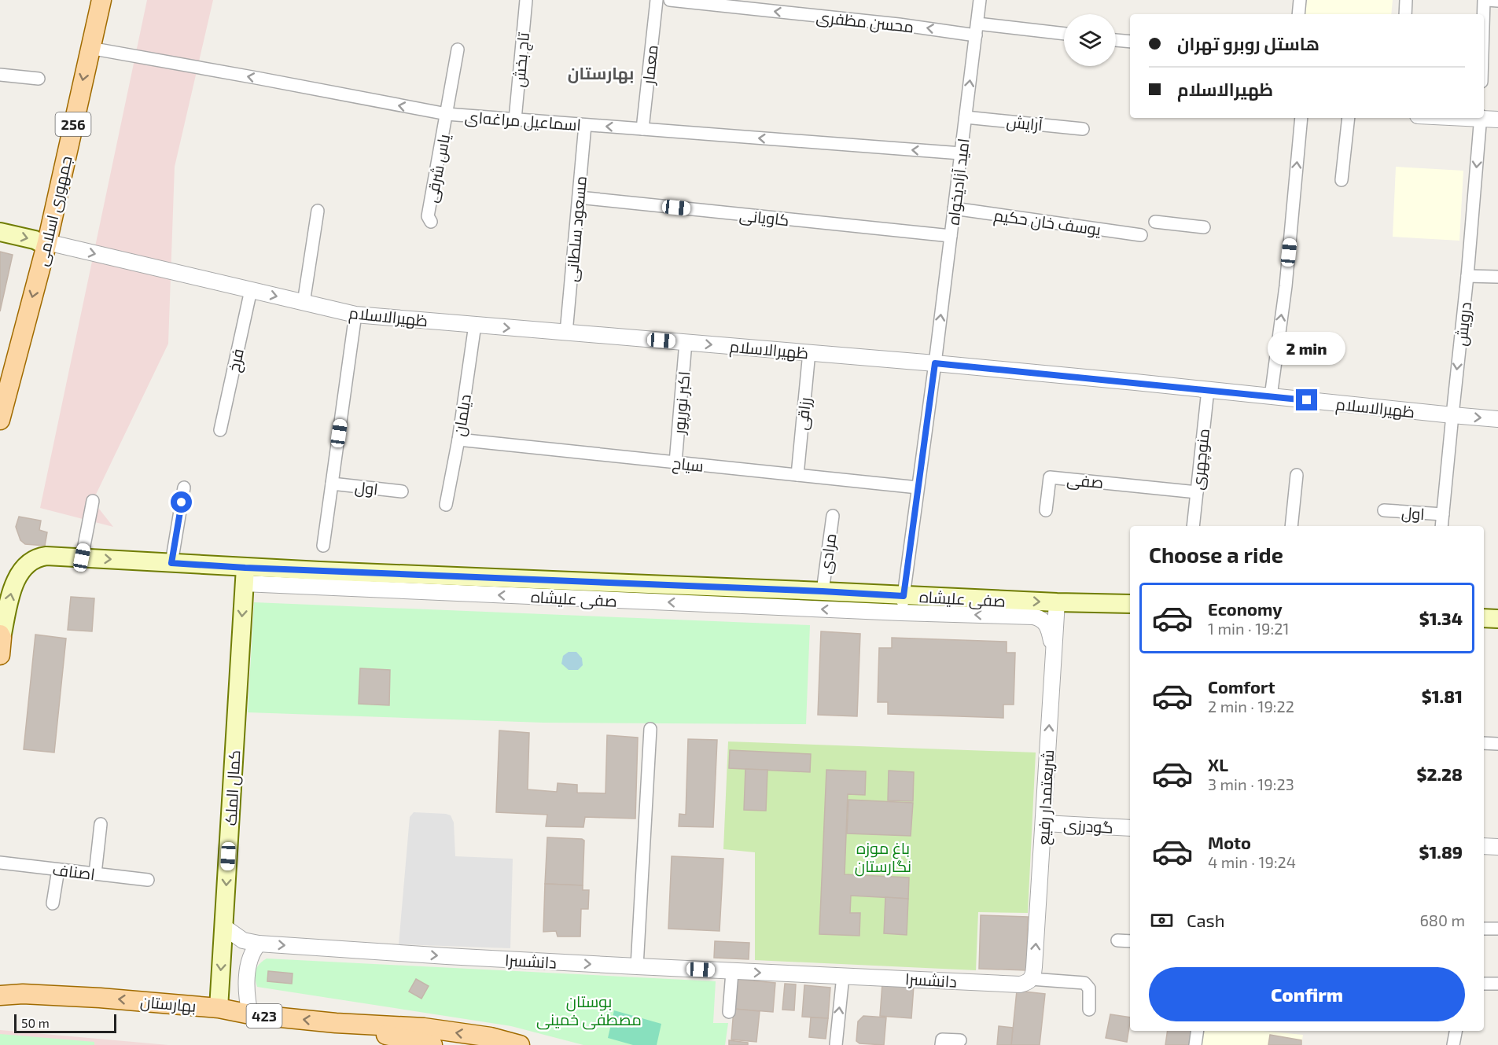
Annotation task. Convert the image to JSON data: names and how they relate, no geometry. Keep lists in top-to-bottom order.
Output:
{
  "streets": {
    "main road": [
      "256",
      "جمهوری اسلامی",
      "صفی علیشاه",
      "کمال الملک",
      "بهارستان",
      "423"
    ],
    "street": [
      "محسن مظفری",
      "تاج بخش",
      "معمار",
      "اسماعیل مراغه‌ای",
      "آرایش",
      "یاس شرقی",
      "امید آزادیخواه",
      "کاویانی",
      "یوسف خان حکیم",
      "مسعود سلطانی",
      "ظهیرالاسلام",
      "درویش",
      "فرخ",
      "اکبر نورپور",
      "رزاقی",
      "دیلمان",
      "منوچهری",
      "سیاح",
      "صفی",
      "اول",
      "مرادی",
      "شریعتمدار رفیع",
      "گودرزی",
      "اصناف",
      "دانشسرا"
    ]
  },
  "crossings": [
    ["محسن مظفری", "امید آزادیخواه"],
    ["تاج بخش", "اسماعیل مراغه‌ای"],
    ["معمار", "اسماعیل مراغه‌ای"],
    ["اسماعیل مراغه‌ای", "یاس شرقی"],
    ["اسماعیل مراغه‌ای", "امید آزادیخواه"],
    ["اسماعیل مراغه‌ای", "جمهوری اسلامی"],
    ["اسماعیل مراغه‌ای", "مسعود سلطانی"],
    ["آرایش", "امید آزادیخواه"],
    ["امید آزادیخواه", "کاویانی"],
    ["امید آزادیخواه", "یوسف خان حکیم"],
    ["امید آزادیخواه", "ظهیرالاسلام"],
    ["جمهوری اسلامی", "ظهیرالاسلام"],
    ["کاویانی", "مسعود سلطانی"],
    ["مسعود سلطانی", "ظهیرالاسلام"],
    ["ظهیرالاسلام", "درویش"],
    ["ظهیرالاسلام", "فرخ"],
    ["ظهیرالاسلام", "اکبر نورپور"],
    ["ظهیرالاسلام", "رزاقی"],
    ["ظهیرالاسلام", "دیلمان"],
    ["ظهیرالاسلام", "منوچهری"],
    ["درویش", "اول"],
    ["اکبر نورپور", "سیاح"],
    ["رزاقی", "سیاح"],
    ["دیلمان", "سیاح"],
    ["منوچهری", "صفی"],
    ["مرادی", "صفی علیشاه"],
    ["صفی علیشاه", "کمال الملک"],
    ["صفی علیشاه", "شریعتمدار رفیع"],
    ["کمال الملک", "دانشسرا"],
    ["کمال الملک", "بهارستان"],
    ["شریعتمدار رفیع", "گودرزی"],
    ["شریعتمدار رفیع", "دانشسرا"]
  ],
  "one_way": [
    "محسن مظفری",
    "اسماعیل مراغه‌ای",
    "امید آزادیخواه",
    "جمهوری اسلامی",
    "ظهیرالاسلام",
    "درویش",
    "کمال الملک",
    "شریعتمدار رفیع",
    "دانشسرا",
    "بهارستان"
  ],
  "districts": ["بهارستان"],
  "parks": ["باغ موزه نگارستان", "بوستان مصطفی خمینی"],
  "scale_bar": "50 m",
  "page": {
    "banner": ["هاستل روبرو تهران", "ظهیرالاسلام"],
    "bubble": "2 min",
    "heading": "Choose a ride",
    "list": [
      {
        "name": "Economy",
        "note": "1 min · 19:21",
        "value": "$1.34"
      },
      {
        "name": "Comfort",
        "note": "2 min · 19:22",
        "value": "$1.81"
      },
      {
        "name": "XL",
        "note": "3 min · 19:23",
        "value": "$2.28"
      },
      {
        "name": "Moto",
        "note": "4 min · 19:24",
        "value": "$1.89"
      }
    ],
    "pay": ["Cash", "680 m"],
    "buttons": "Confirm",
    "scale": "50 m"
  }
}
